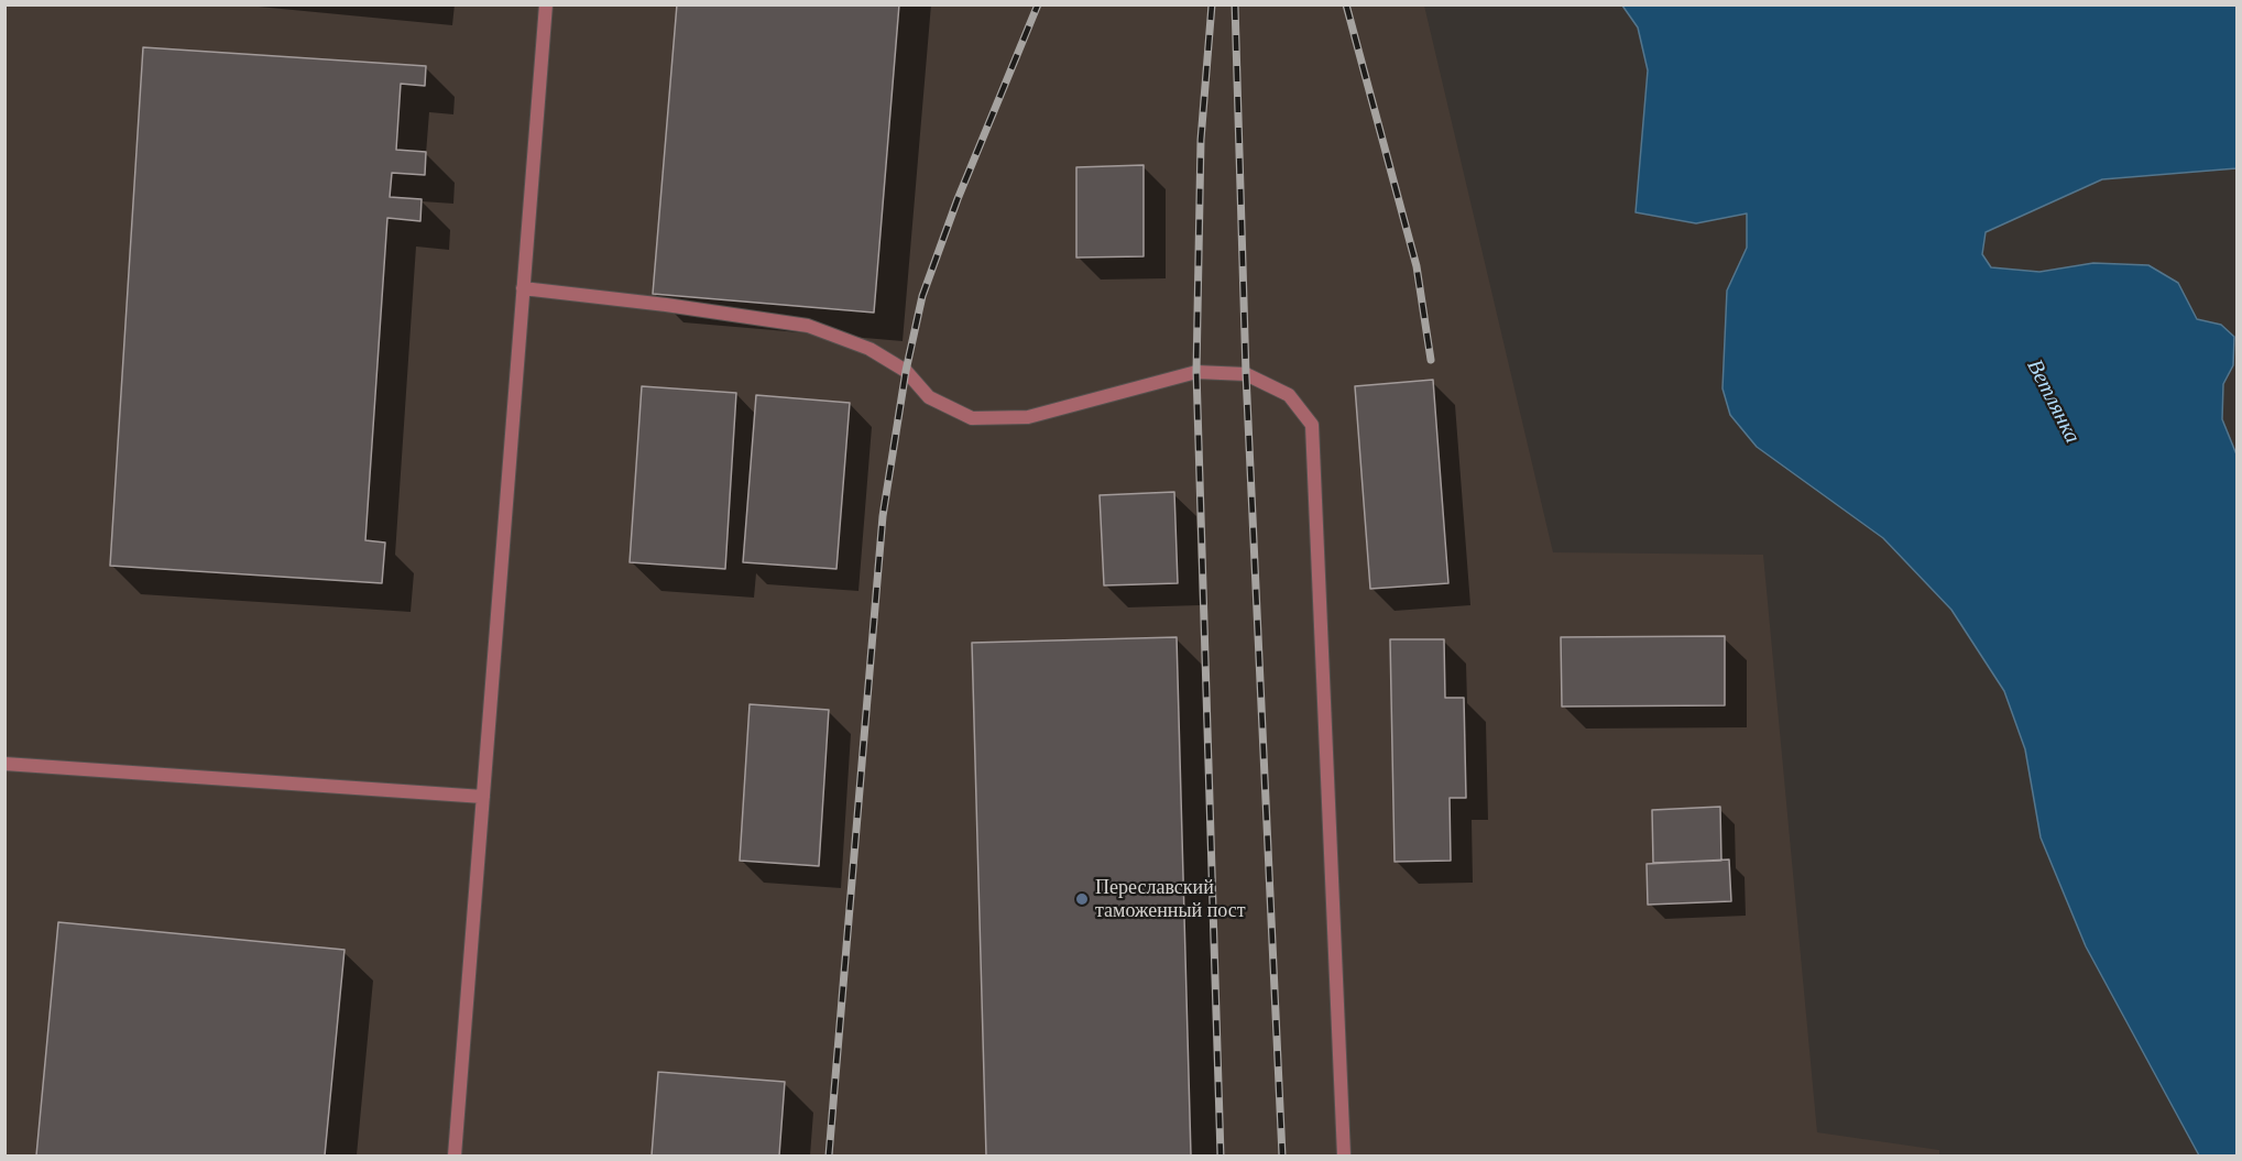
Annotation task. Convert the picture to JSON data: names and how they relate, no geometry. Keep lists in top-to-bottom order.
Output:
{
  "water": ["Ветлянка"],
  "places": ["Переславский таможенный пост"]
}
